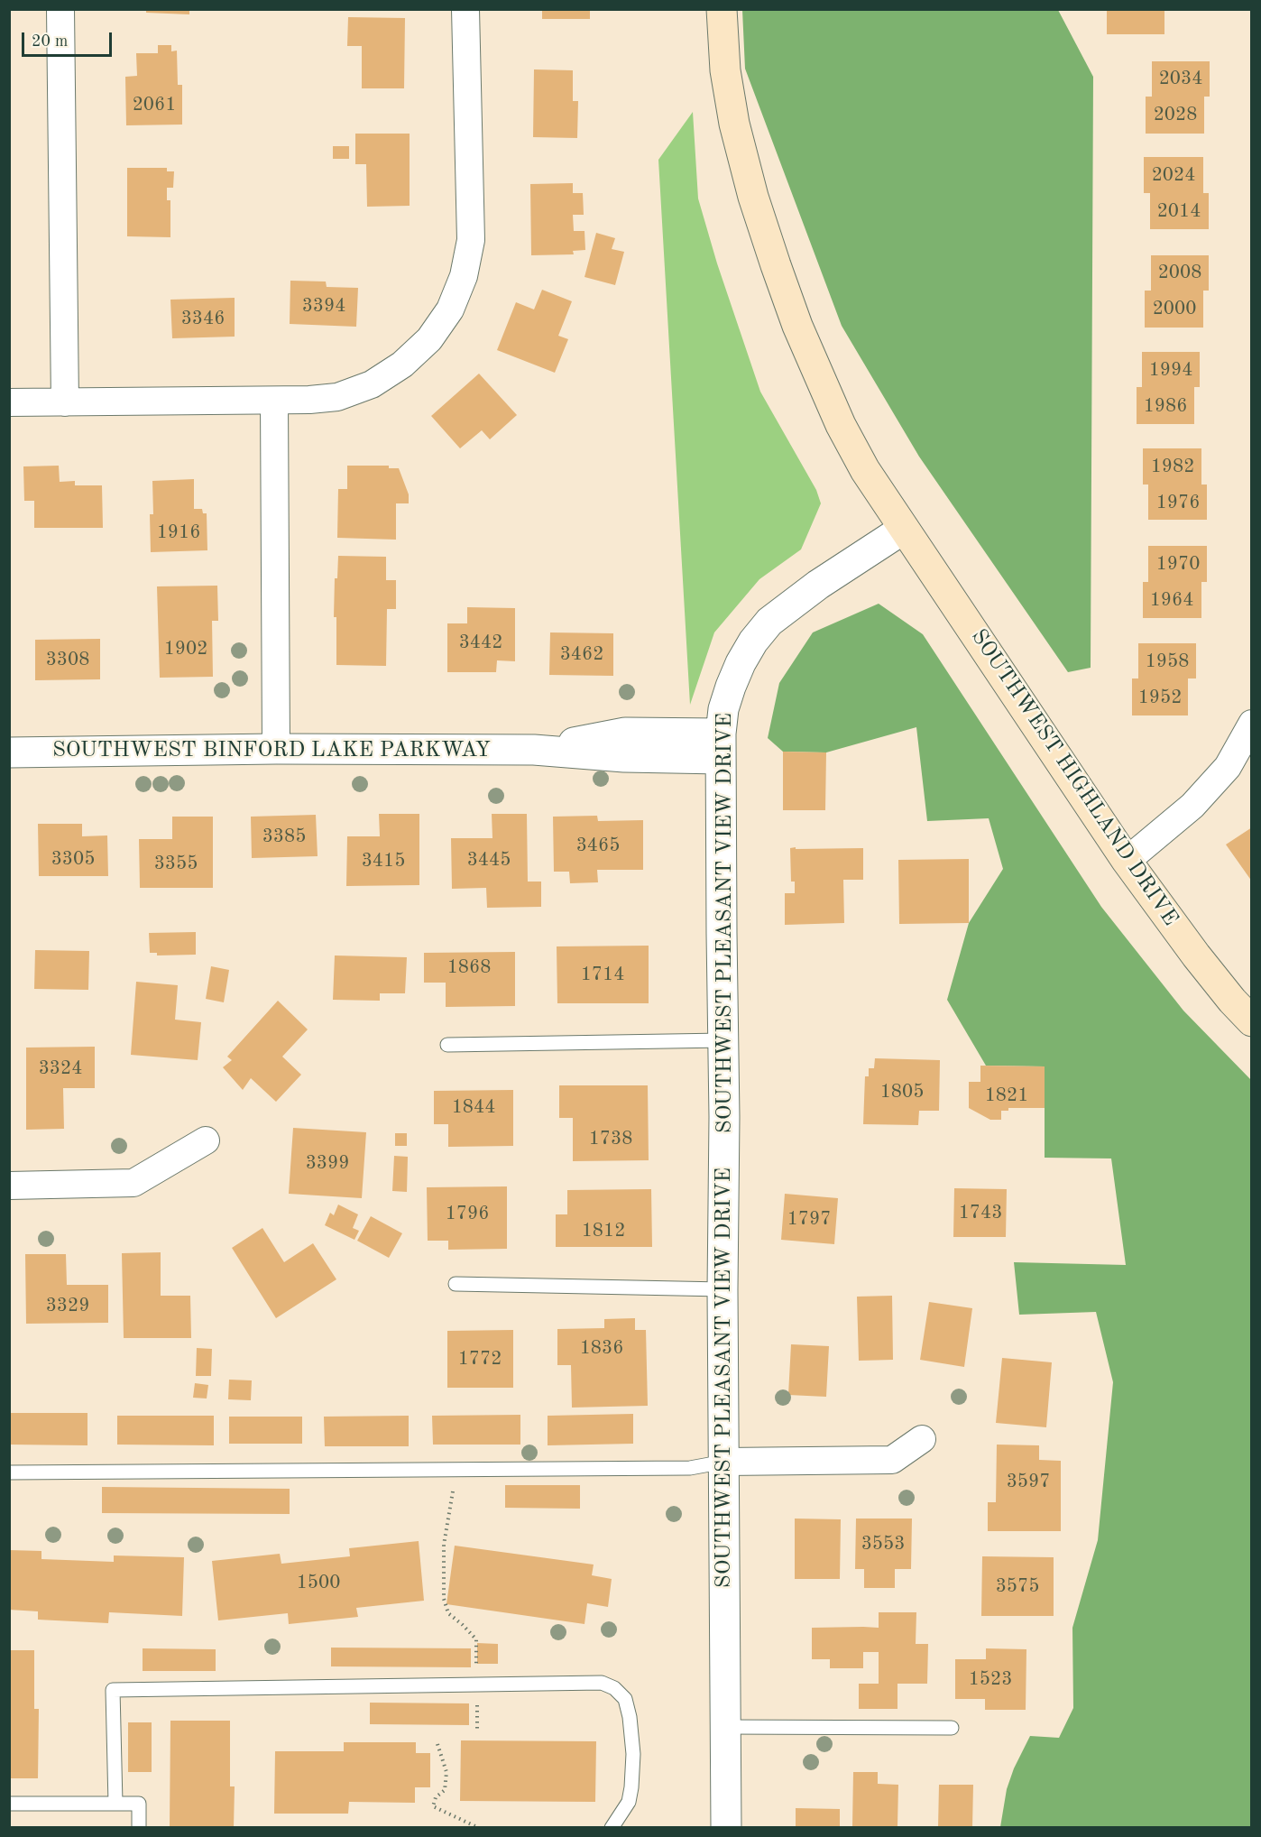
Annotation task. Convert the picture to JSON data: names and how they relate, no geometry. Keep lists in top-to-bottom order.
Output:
{
  "streets": {
    "main road": ["SOUTHWEST HIGHLAND DRIVE"],
    "street": ["SOUTHWEST BINFORD LAKE PARKWAY", "SOUTHWEST PLEASANT VIEW DRIVE"]
  },
  "crossings": [
    ["SOUTHWEST BINFORD LAKE PARKWAY", "SOUTHWEST PLEASANT VIEW DRIVE"],
    ["SOUTHWEST HIGHLAND DRIVE", "SOUTHWEST PLEASANT VIEW DRIVE"]
  ],
  "house_numbers": [
    "2034",
    "2061",
    "2028",
    "2024",
    "2014",
    "2008",
    "3394",
    "2000",
    "3346",
    "1994",
    "1986",
    "1982",
    "1976",
    "1916",
    "1970",
    "1964",
    "3442",
    "1902",
    "3462",
    "3308",
    "1958",
    "1952",
    "3385",
    "3465",
    "3305",
    "3445",
    "3415",
    "3355",
    "1868",
    "1714",
    "3324",
    "1805",
    "1821",
    "1844",
    "1738",
    "3399",
    "1743",
    "1796",
    "1797",
    "1812",
    "3329",
    "1836",
    "1772",
    "3597",
    "3553",
    "1500",
    "3575",
    "1523"
  ],
  "scale_bar": "20 m"
}
